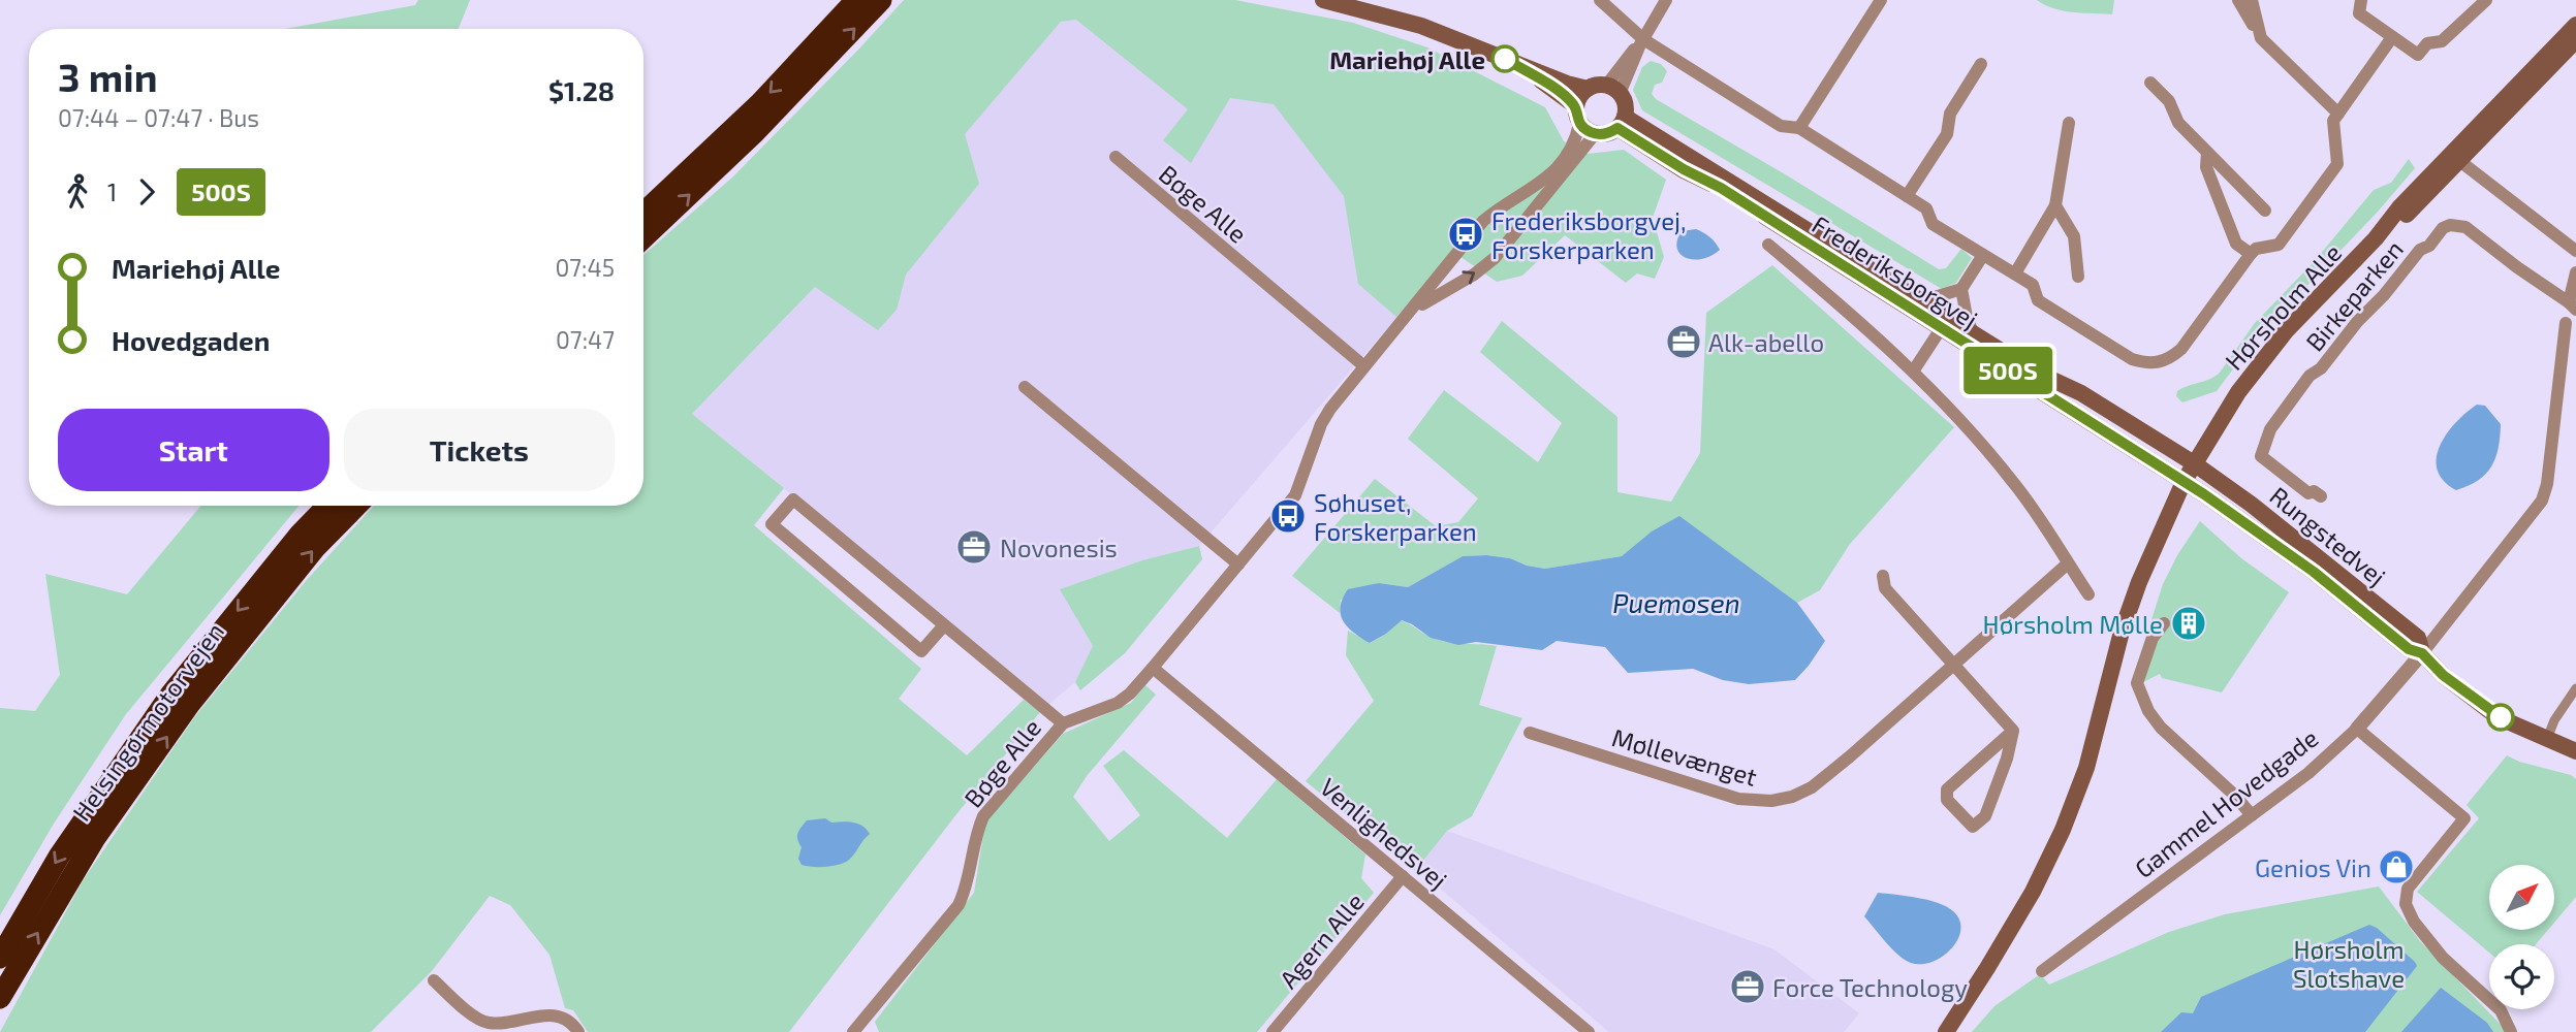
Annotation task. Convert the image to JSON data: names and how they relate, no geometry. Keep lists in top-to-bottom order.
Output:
{
  "streets": {
    "highway": ["Helsingørmotorvejen"],
    "main road": ["Frederiksborgvej", "Hørsholm Alle", "Rungstedvej"],
    "street": [
      "Bøge Alle",
      "Birkeparken",
      "Møllevænget",
      "Gammel Hovedgade",
      "Venlighedsvej",
      "Agern Alle"
    ]
  },
  "crossings": [
    ["Bøge Alle", "Frederiksborgvej"],
    ["Bøge Alle", "Venlighedsvej"],
    ["Frederiksborgvej", "Hørsholm Alle"],
    ["Frederiksborgvej", "Rungstedvej"],
    ["Hørsholm Alle", "Rungstedvej"],
    ["Rungstedvej", "Gammel Hovedgade"],
    ["Venlighedsvej", "Agern Alle"]
  ],
  "water": ["Puemosen"],
  "parks": ["Hørsholm Slotshave"],
  "places": {
    "other": ["Mariehøj Alle"],
    "bus stop": ["Frederiksborgvej, Forskerparken", "Søhuset, Forskerparken"],
    "office": ["Alk-abello", "Novonesis", "Force Technology"],
    "building": ["Hørsholm Mølle"],
    "shop": ["Genios Vin"]
  },
  "lines": ["bus line 500S"],
  "north": "top right",
  "page": {
    "on_map": "500S",
    "heading": ["3 min", "07:44 – 07:47 · Bus", "$1.28"],
    "legs": ["1", "500S"],
    "list": [
      {
        "name": "Mariehøj Alle",
        "value": "07:45"
      },
      {
        "name": "Hovedgaden",
        "value": "07:47"
      }
    ],
    "buttons": ["Start", "Tickets"]
  }
}
